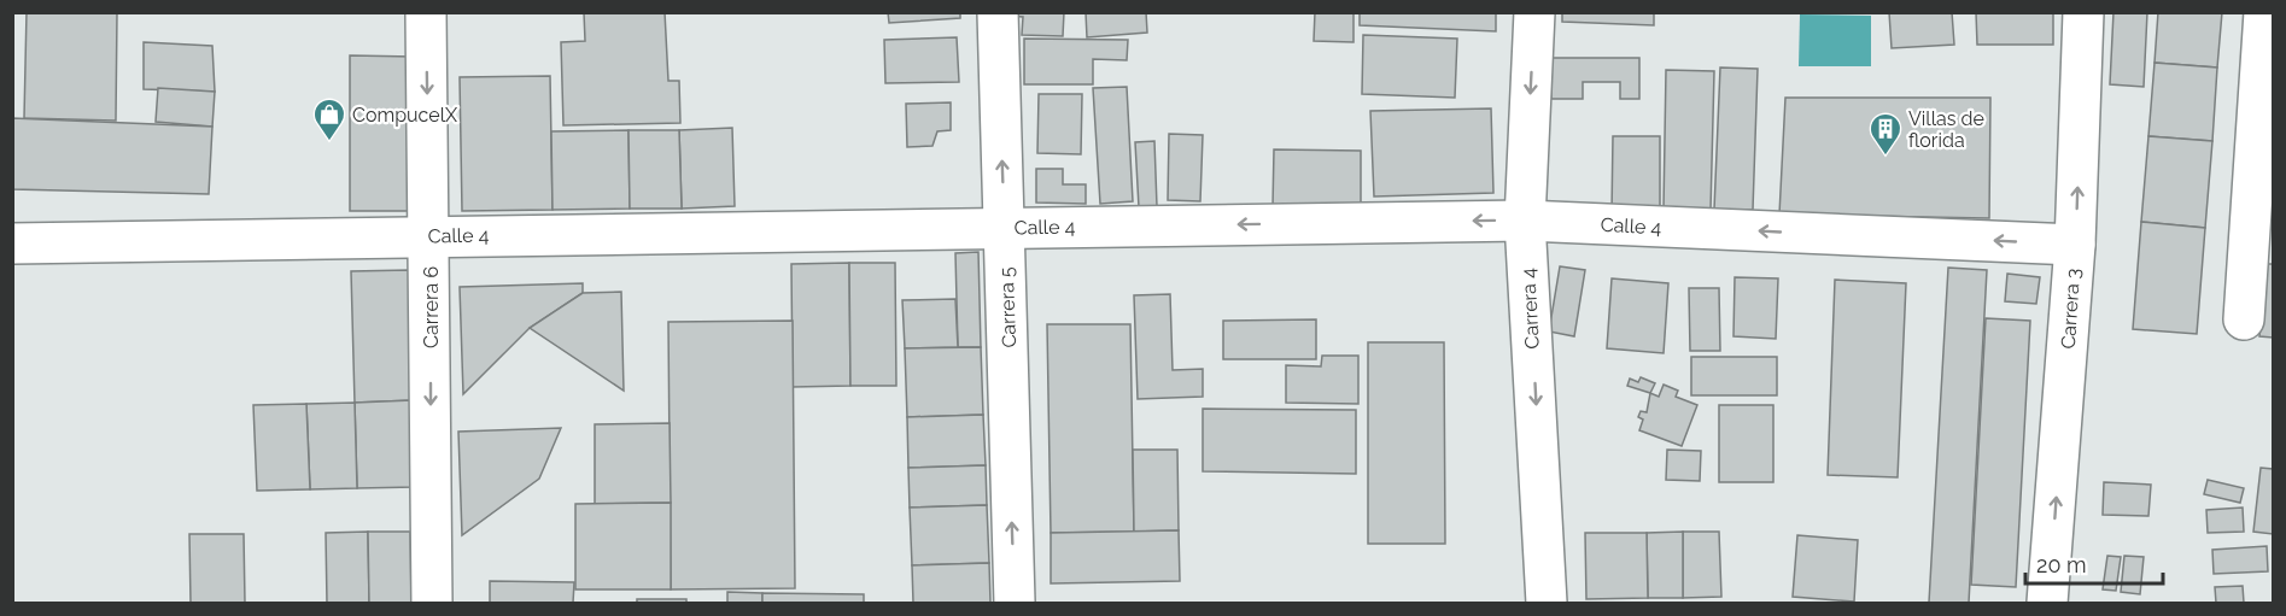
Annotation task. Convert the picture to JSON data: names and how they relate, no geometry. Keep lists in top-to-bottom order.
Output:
{
  "streets": {
    "street": [
      "Calle 4",
      "Carrera 6",
      "Carrera 5",
      "Carrera 4",
      "Carrera 3"
    ]
  },
  "crossings": [
    ["Calle 4", "Carrera 6"],
    ["Calle 4", "Carrera 5"],
    ["Calle 4", "Carrera 4"],
    ["Calle 4", "Carrera 3"]
  ],
  "one_way": [
    "Calle 4",
    "Carrera 6",
    "Carrera 5",
    "Carrera 4"
  ],
  "places": {
    "shop": ["CompucelX"],
    "building": ["Villas de florida"]
  },
  "scale_bar": "20 m"
}
